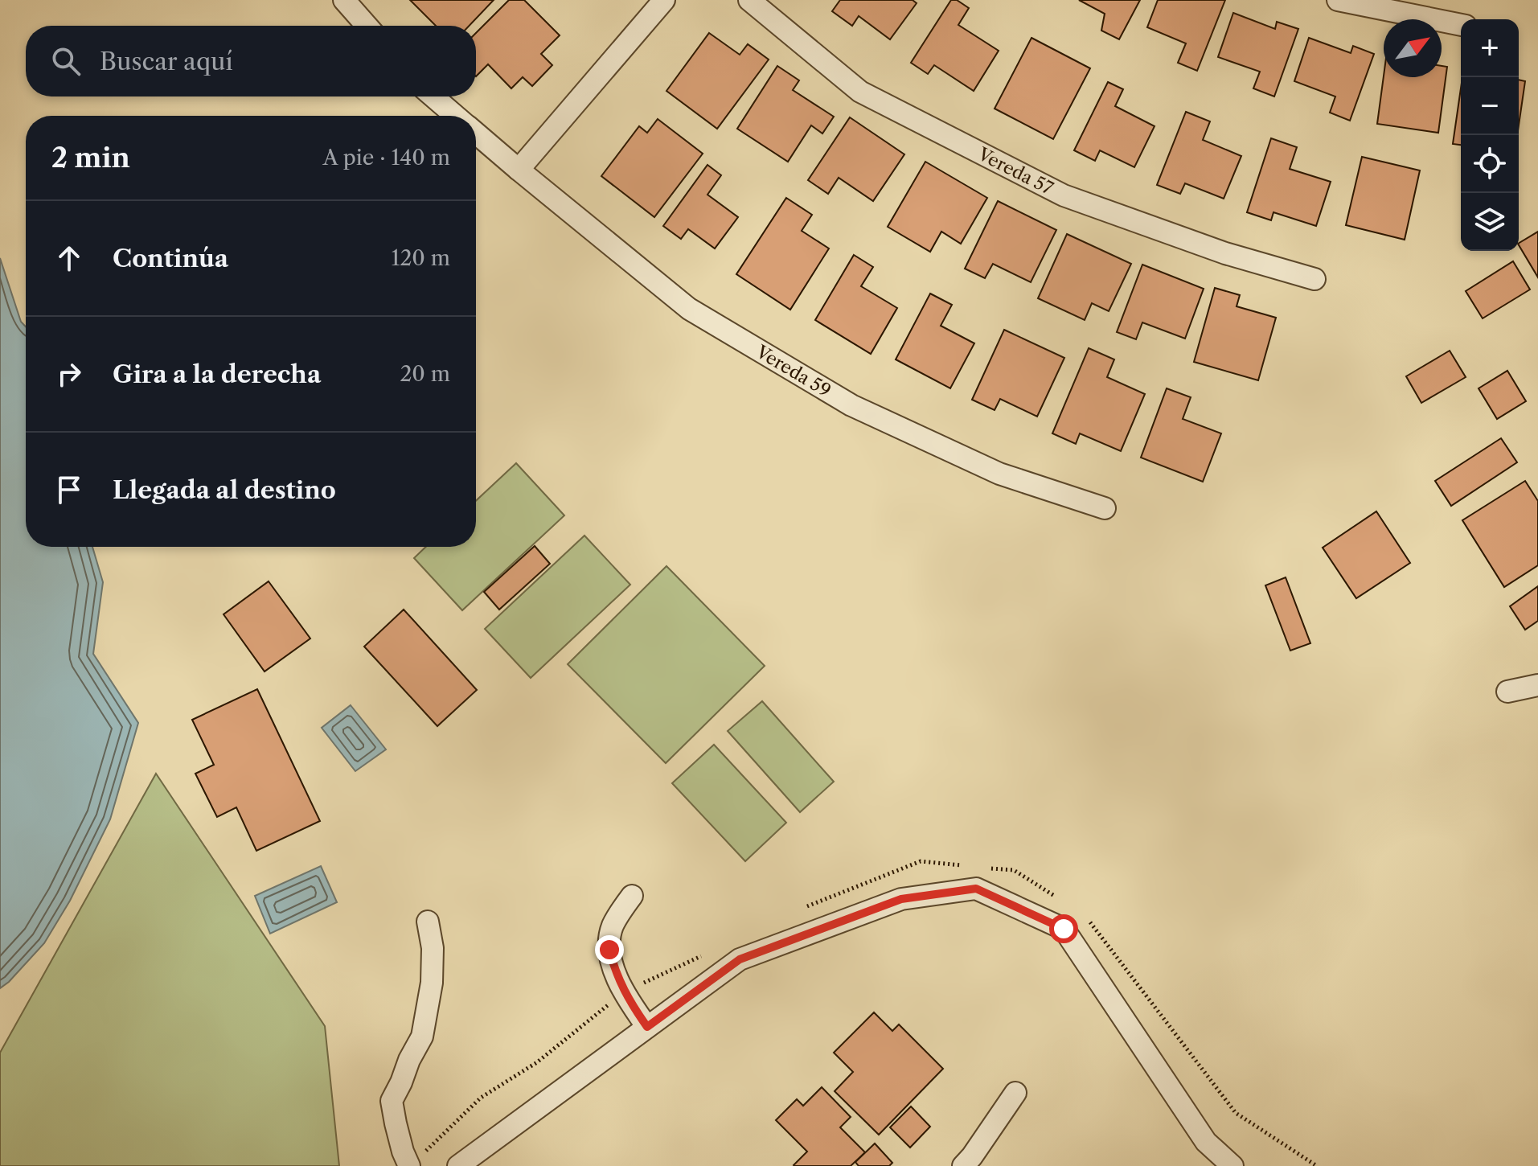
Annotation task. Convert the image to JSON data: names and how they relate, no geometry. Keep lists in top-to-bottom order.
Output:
{
  "streets": {
    "street": ["Vereda 57", "Vereda 59"]
  },
  "north": "top right",
  "page": {
    "map_buttons": ["+", "−"],
    "search": "Buscar aquí",
    "heading": ["2 min", "A pie · 140 m"],
    "list": [
      ["Continúa", "120 m"],
      ["Gira a la derecha", "20 m"],
      "Llegada al destino"
    ]
  }
}
